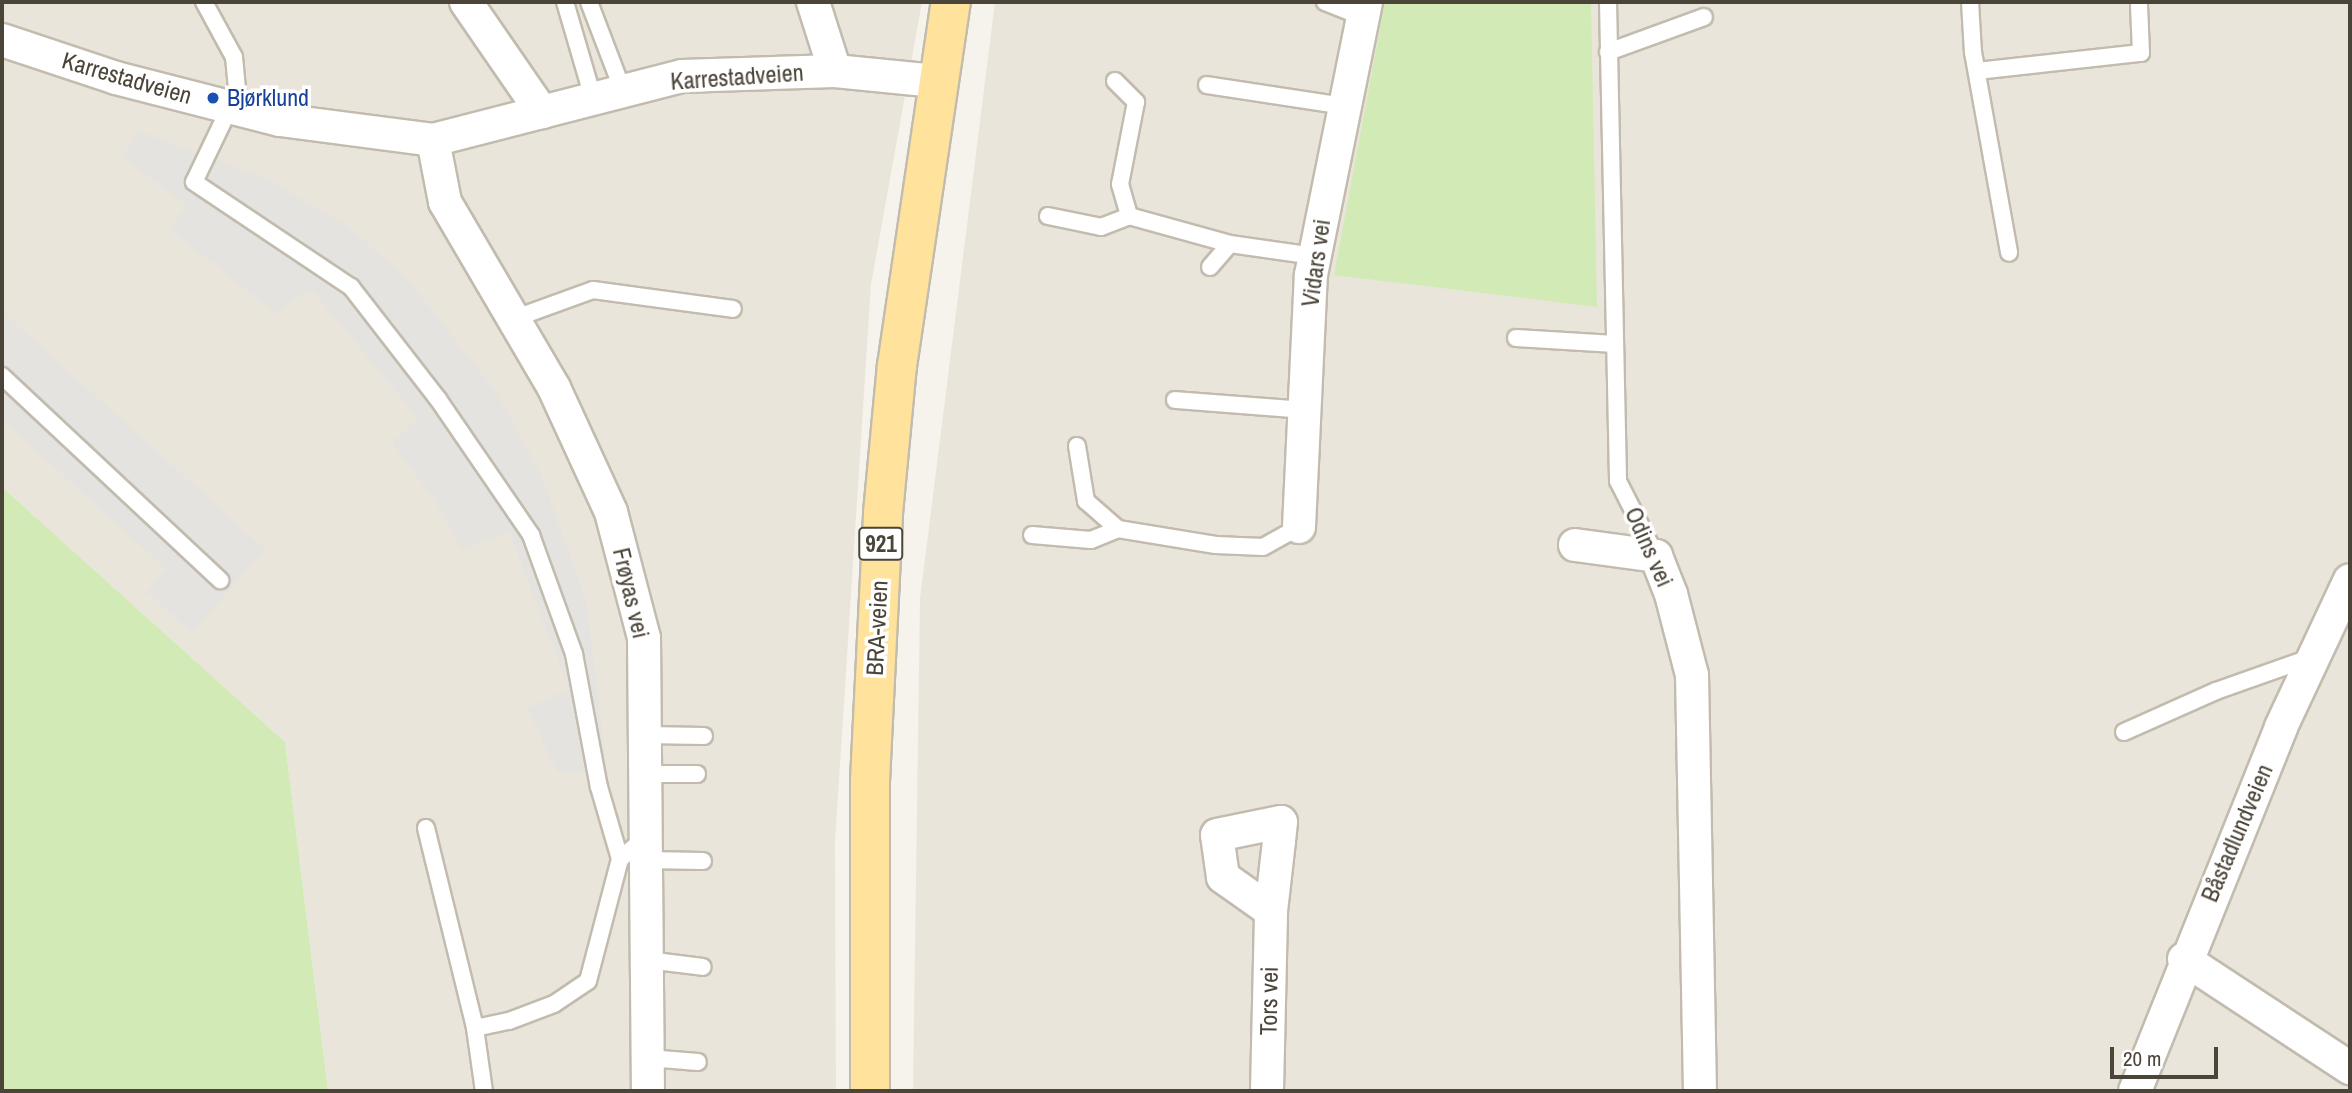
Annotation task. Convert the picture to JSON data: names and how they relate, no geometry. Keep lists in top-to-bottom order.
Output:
{
  "streets": {
    "main road": ["921", "BRA-veien"],
    "street": [
      "Karrestadveien",
      "Vidars vei",
      "Odins vei",
      "Frøyas vei",
      "Båstadlundveien",
      "Tors vei"
    ]
  },
  "crossings": [
    ["Karrestadveien", "Frøyas vei"],
    ["Karrestadveien", "BRA-veien"]
  ],
  "places": ["Bjørklund"],
  "scale_bar": "20 m"
}
